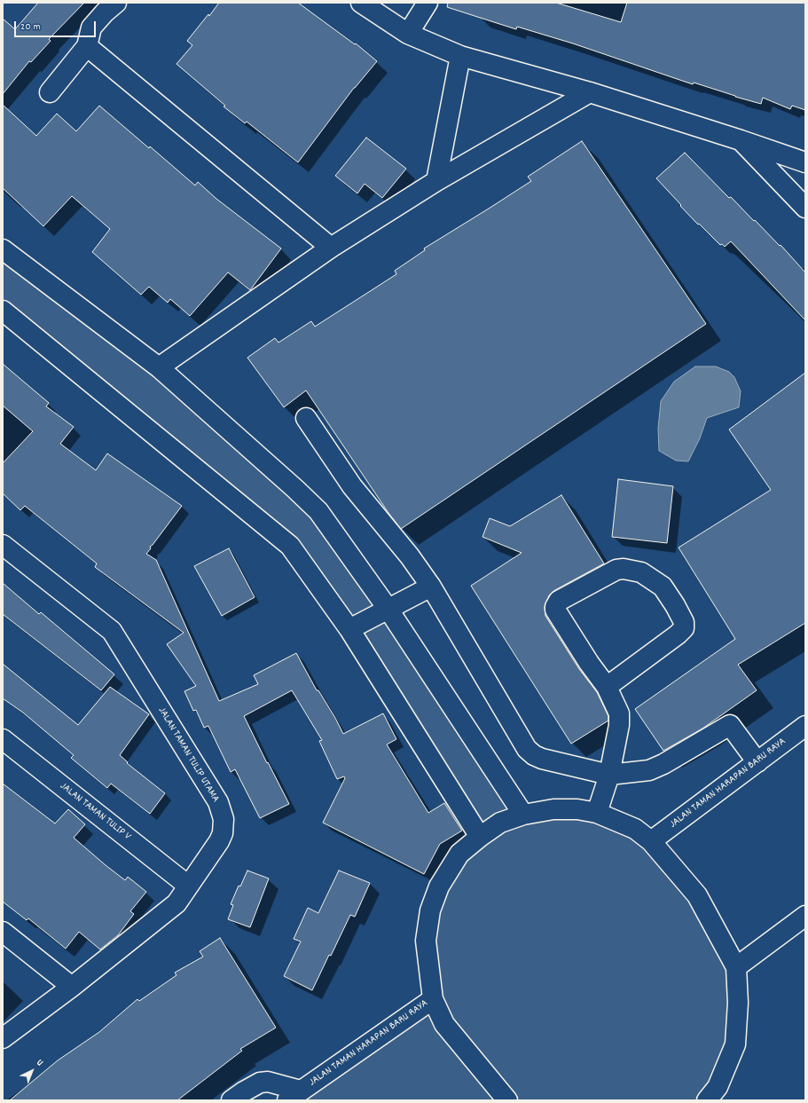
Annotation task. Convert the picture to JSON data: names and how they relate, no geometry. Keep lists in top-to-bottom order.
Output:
{
  "streets": {
    "street": ["JALAN TAMAN TULIP UTAMA", "JALAN TAMAN HARAPAN BARU RAYA", "JALAN TAMAN TULIP V"]
  },
  "crossings": [
    ["JALAN TAMAN TULIP UTAMA", "JALAN TAMAN TULIP V"]
  ],
  "scale_bar": "20 m",
  "north": "top right"
}
